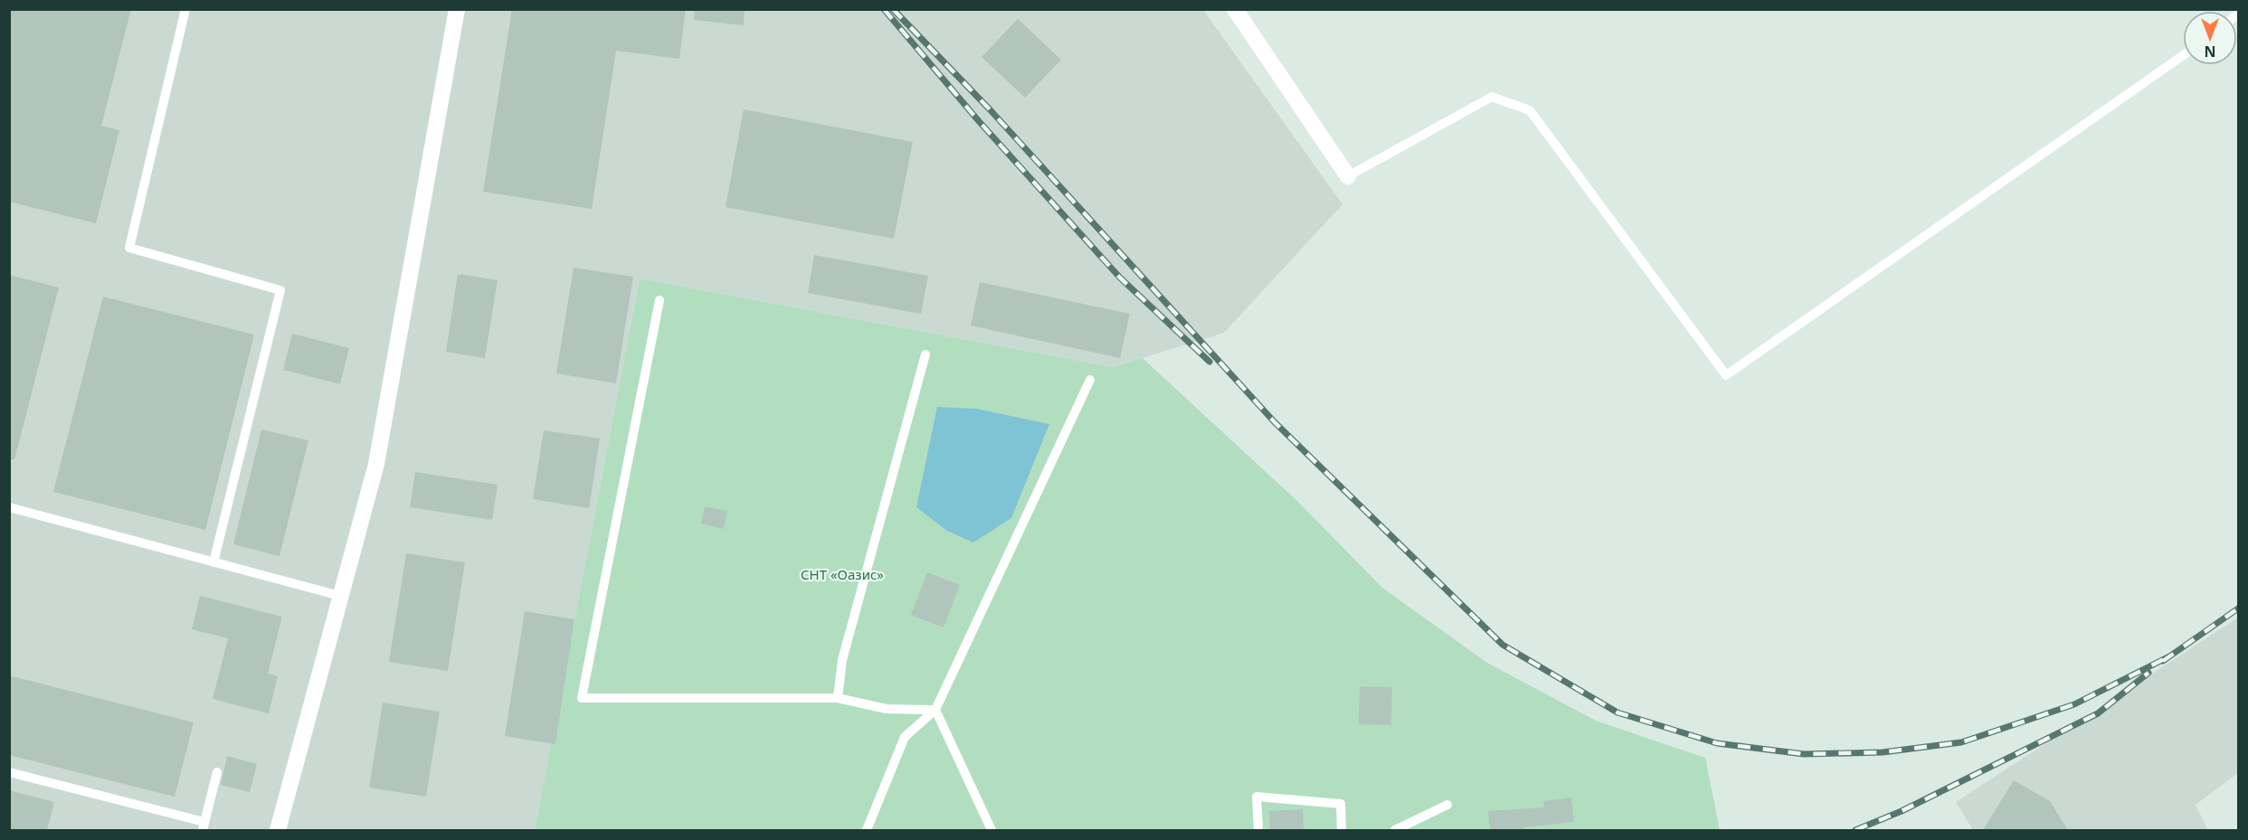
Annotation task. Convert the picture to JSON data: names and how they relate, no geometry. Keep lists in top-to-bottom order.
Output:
{
  "parks": ["СНТ «Оазис»"],
  "north": "bottom"
}
